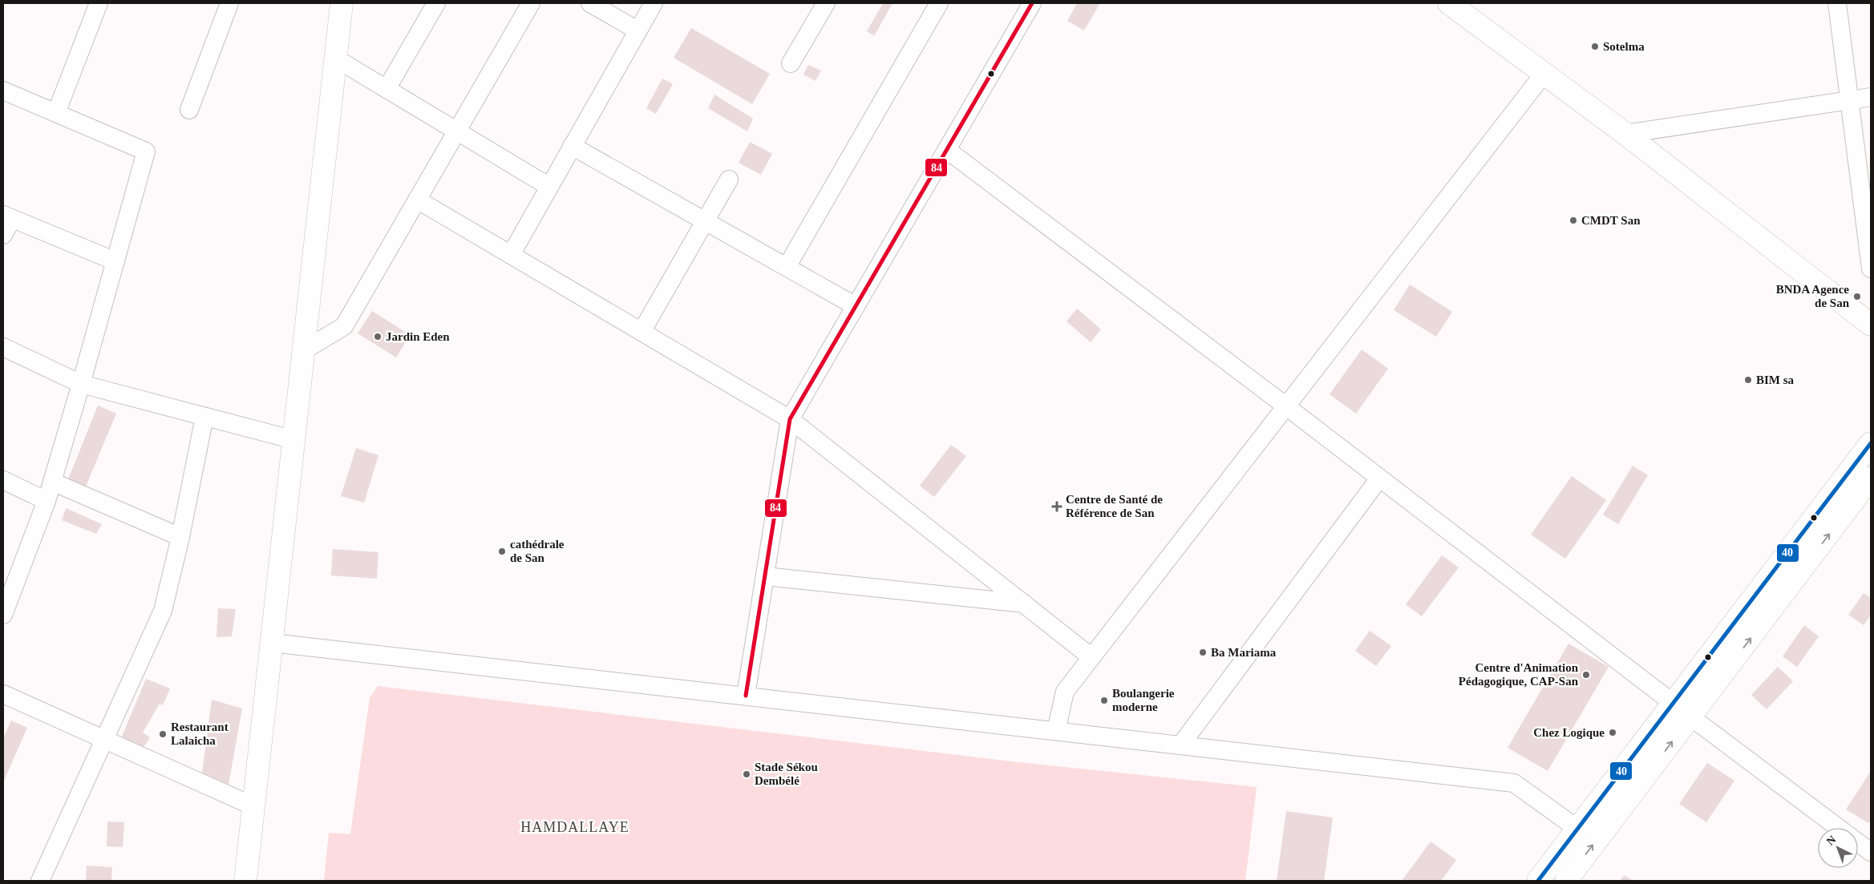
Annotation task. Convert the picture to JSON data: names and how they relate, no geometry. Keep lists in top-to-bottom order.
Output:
{
  "districts": ["HAMDALLAYE"],
  "places": {
    "other": [
      "Sotelma",
      "CMDT San",
      "BNDA Agence de San",
      "Jardin Eden",
      "BIM sa",
      "cathédrale de San",
      "Ba Mariama",
      "Centre d'Animation Pédagogique, CAP-San",
      "Boulangerie moderne",
      "Chez Logique",
      "Restaurant Lalaicha",
      "Stade Sékou Dembélé"
    ],
    "health": ["Centre de Santé de Référence de San"]
  },
  "lines": ["transit line 84", "transit line 40"],
  "north": "top left"
}
